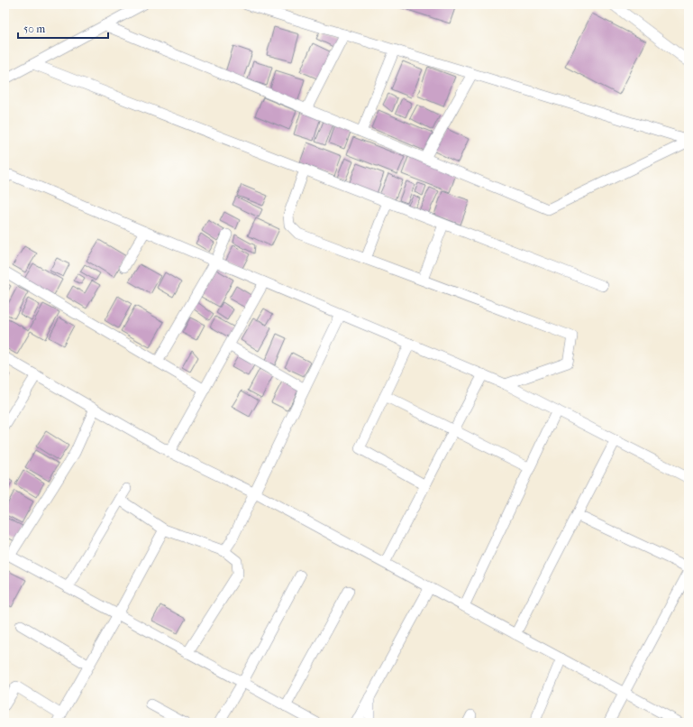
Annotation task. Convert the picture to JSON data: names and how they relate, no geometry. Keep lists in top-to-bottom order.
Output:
{
  "scale_bar": "50 m"
}
